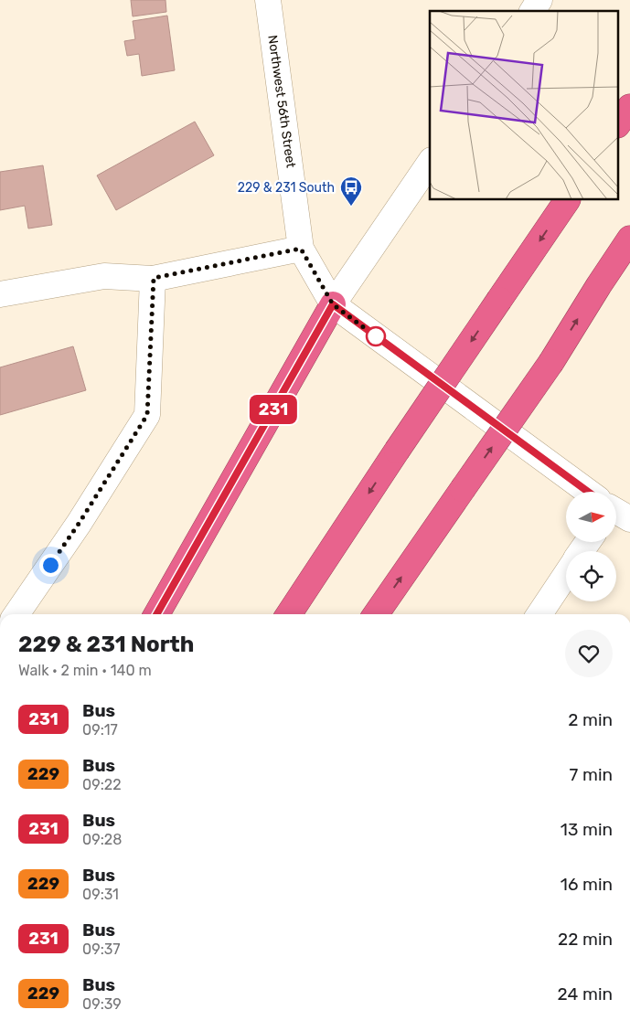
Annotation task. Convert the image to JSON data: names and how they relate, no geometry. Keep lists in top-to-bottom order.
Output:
{
  "streets": {
    "street": ["Northwest 56th Street"]
  },
  "places": {
    "bus stop": ["229 & 231 South"]
  },
  "lines": ["bus line 231"],
  "north": "right",
  "page": {
    "on_map": "231",
    "heading": ["229 & 231 North", "Walk · 2 min · 140 m"],
    "list": [
      {
        "mark": "231",
        "name": "Bus",
        "note": "09:17",
        "value": "2 min"
      },
      {
        "mark": "229",
        "name": "Bus",
        "note": "09:22",
        "value": "7 min"
      },
      {
        "mark": "231",
        "name": "Bus",
        "note": "09:28",
        "value": "13 min"
      },
      {
        "mark": "229",
        "name": "Bus",
        "note": "09:31",
        "value": "16 min"
      },
      {
        "mark": "231",
        "name": "Bus",
        "note": "09:37",
        "value": "22 min"
      },
      {
        "mark": "229",
        "name": "Bus",
        "note": "09:39",
        "value": "24 min"
      }
    ]
  }
}
